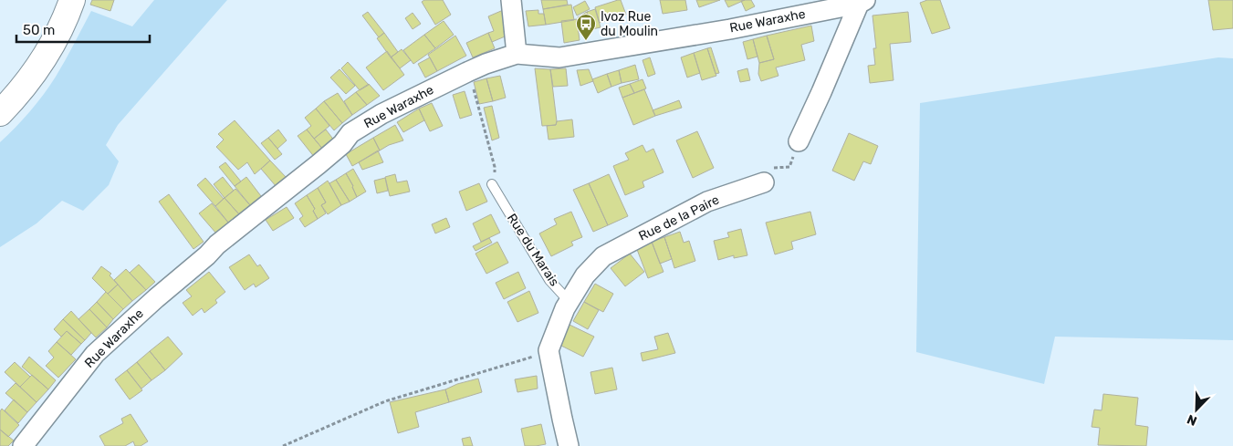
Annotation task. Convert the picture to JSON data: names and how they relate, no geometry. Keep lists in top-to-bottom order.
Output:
{
  "streets": {
    "street": ["Rue Waraxhe", "Rue de la Paire"],
    "lane": ["Rue du Marais"]
  },
  "crossings": [
    ["Rue de la Paire", "Rue du Marais"]
  ],
  "places": {
    "bus stop": ["Ivoz Rue du Moulin"]
  },
  "scale_bar": "50 m",
  "north": "bottom left"
}
